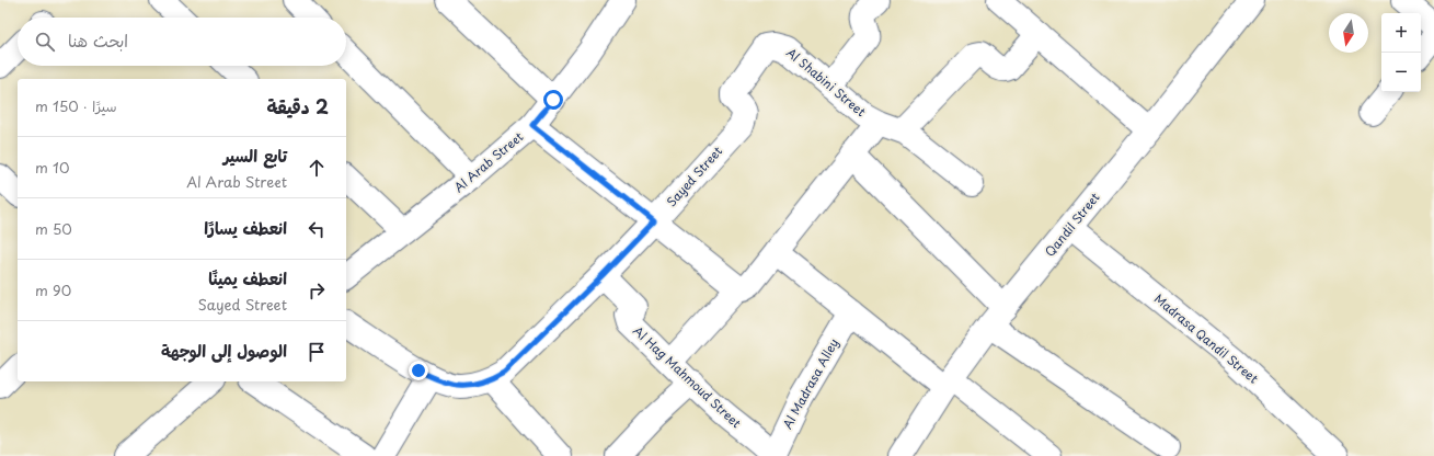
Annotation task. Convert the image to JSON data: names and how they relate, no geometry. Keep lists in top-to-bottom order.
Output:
{
  "streets": {
    "street": [
      "Al Shabini Street",
      "Al Arab Street",
      "Sayed Street",
      "Qandil Street",
      "Madrasa Qandil Street",
      "Al Hag Mahmoud Street",
      "Al Madrasa Alley"
    ]
  },
  "crossings": [
    ["Al Shabini Street", "Sayed Street"],
    ["Sayed Street", "Al Hag Mahmoud Street"],
    ["Qandil Street", "Madrasa Qandil Street"],
    ["Al Hag Mahmoud Street", "Al Madrasa Alley"]
  ],
  "north": "bottom",
  "page": {
    "map_buttons": ["+", "−"],
    "search": "ابحث هنا",
    "heading": ["2 دقيقة", "سيرًا · 150 m"],
    "list": [
      ["تابع السير", "Al Arab Street", "10 m"],
      ["انعطف يسارًا", "50 m"],
      ["انعطف يمينًا", "Sayed Street", "90 m"],
      "الوصول إلى الوجهة"
    ]
  }
}
